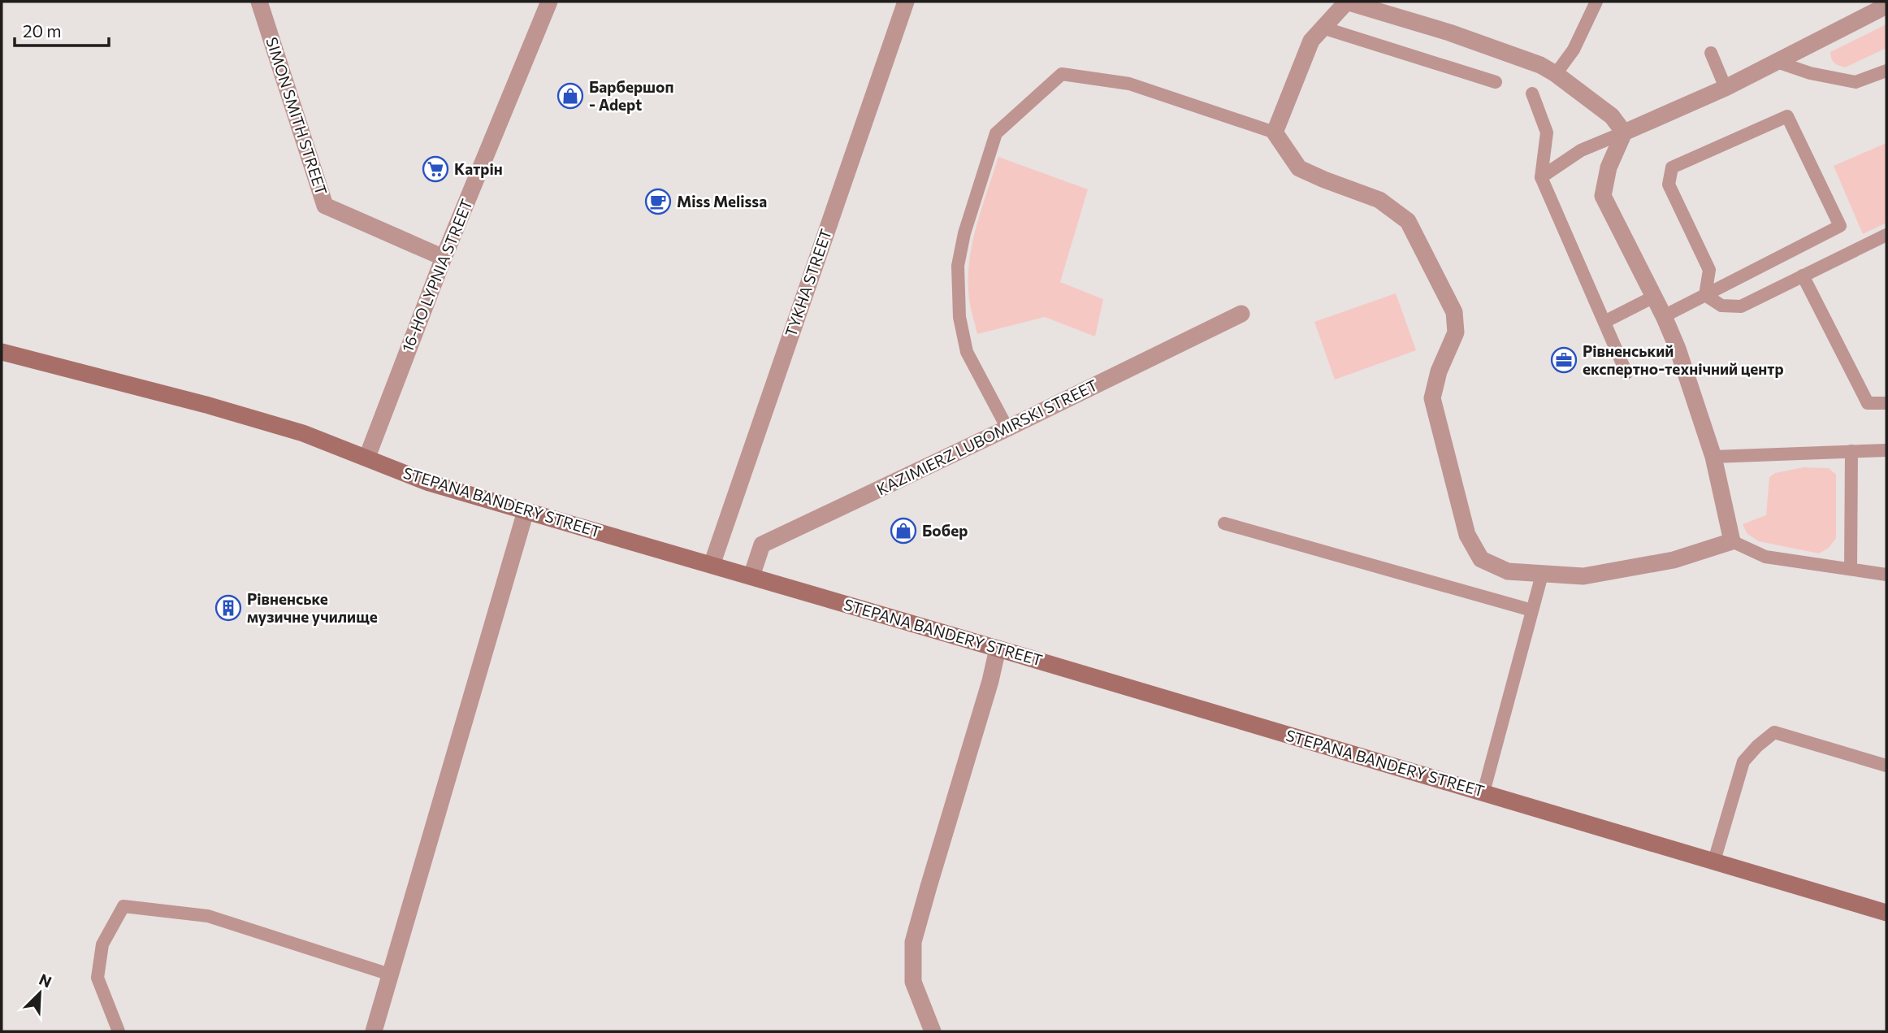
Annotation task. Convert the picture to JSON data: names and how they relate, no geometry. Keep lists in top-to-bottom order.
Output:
{
  "streets": {
    "main road": ["STEPANA BANDERY STREET"],
    "street": [
      "SIMON SMITH STREET",
      "16-HO LYPNIA STREET",
      "TYKHA STREET",
      "KAZIMIERZ LUBOMIRSKI STREET"
    ]
  },
  "crossings": [
    ["SIMON SMITH STREET", "16-HO LYPNIA STREET"],
    ["16-HO LYPNIA STREET", "STEPANA BANDERY STREET"],
    ["TYKHA STREET", "STEPANA BANDERY STREET"],
    ["KAZIMIERZ LUBOMIRSKI STREET", "STEPANA BANDERY STREET"]
  ],
  "places": {
    "shop": ["Барбершоп - Adept", "Бобер"],
    "supermarket": ["Катрін"],
    "cafe": ["Miss Melissa"],
    "office": ["Рівненський експертно-технічний центр"],
    "building": ["Рівненське музичне училище"]
  },
  "scale_bar": "20 m",
  "north": "top right"
}
